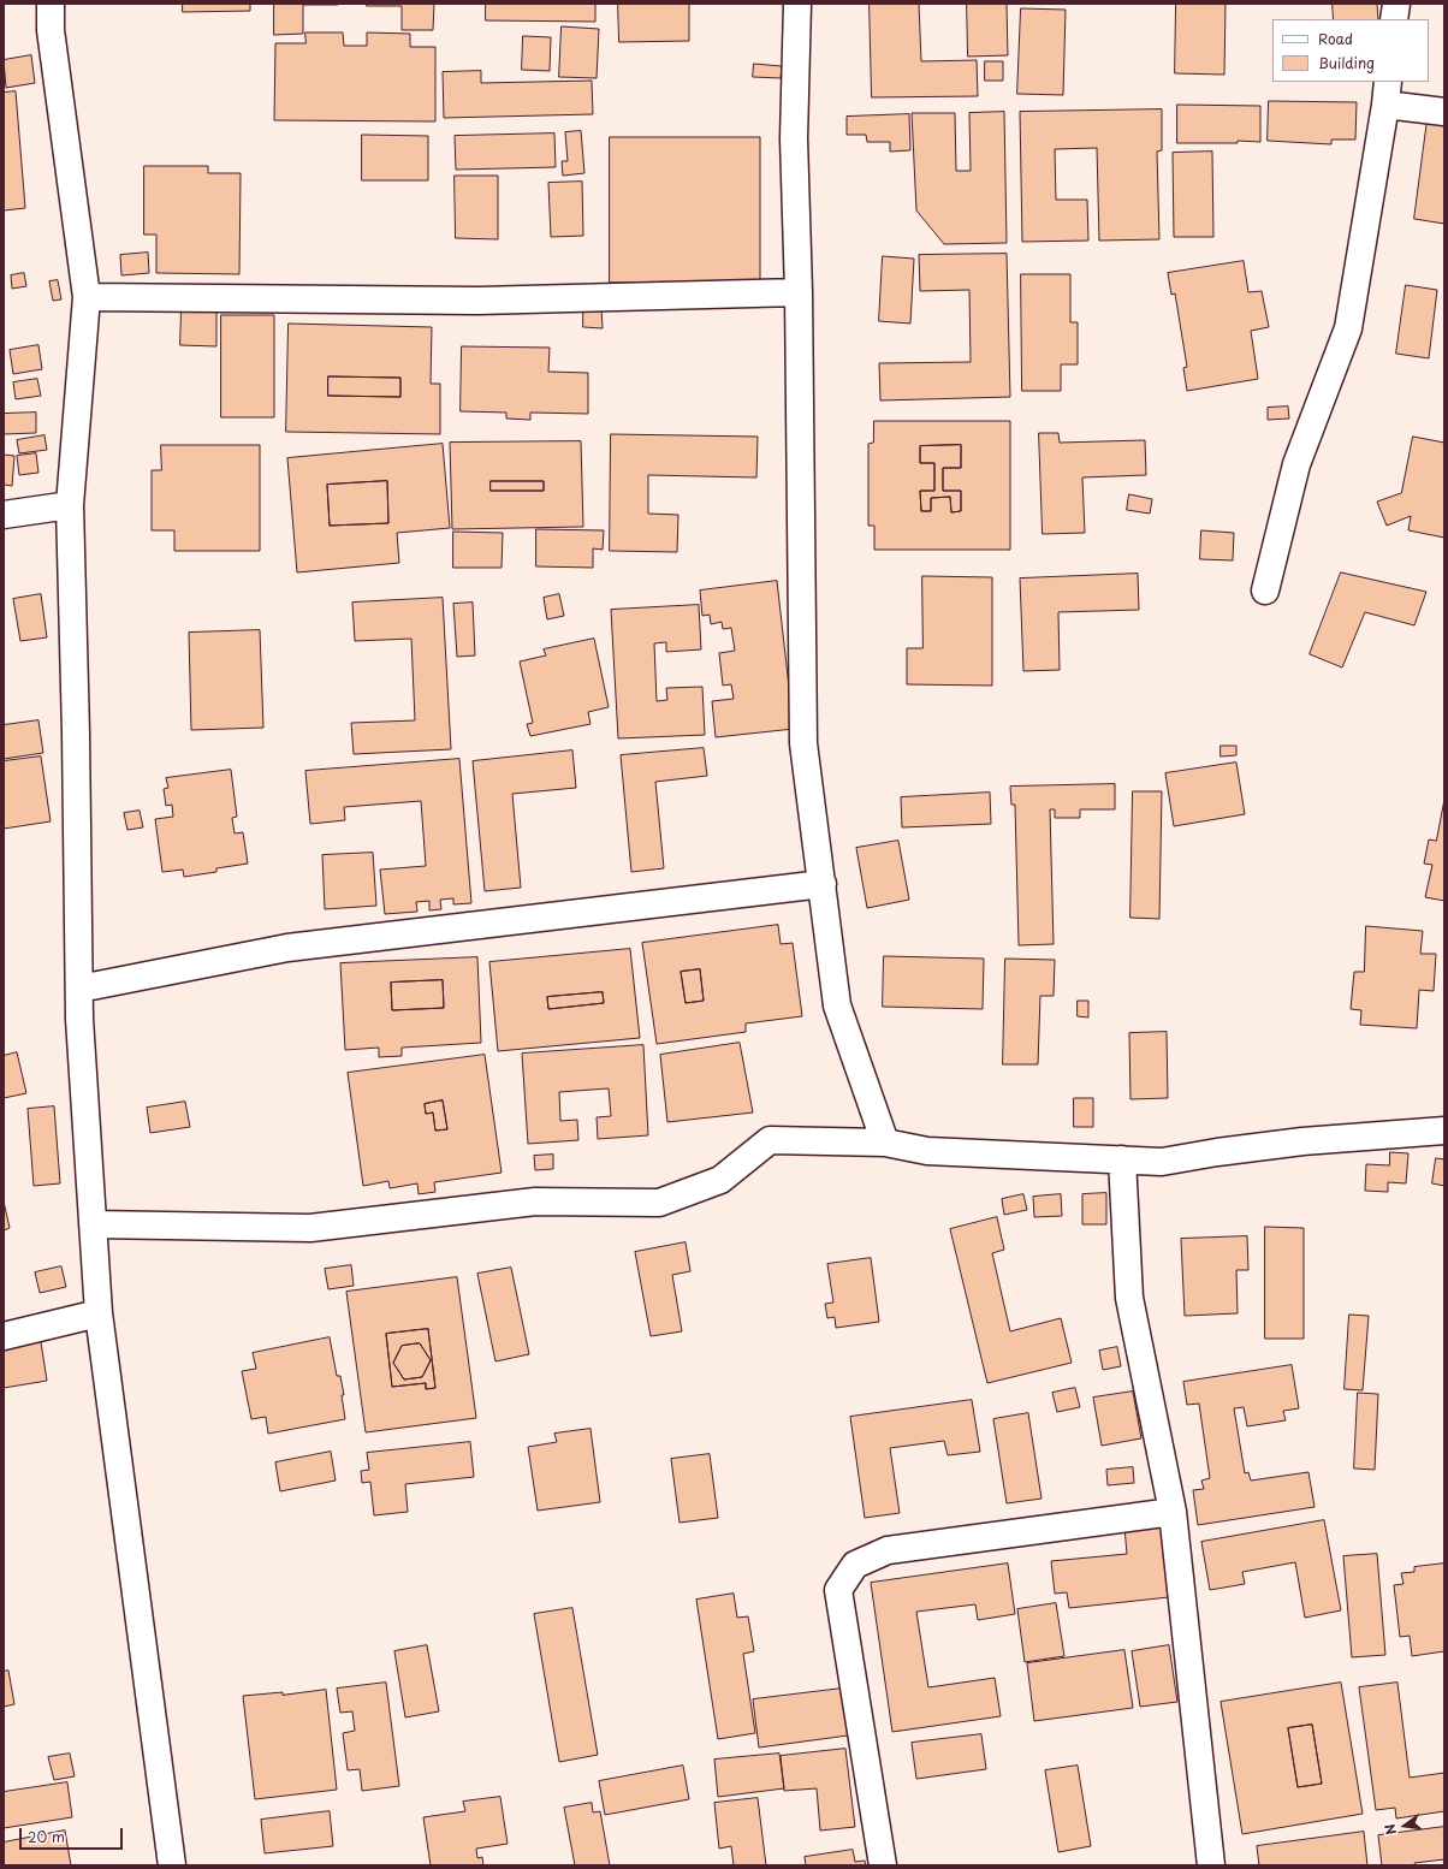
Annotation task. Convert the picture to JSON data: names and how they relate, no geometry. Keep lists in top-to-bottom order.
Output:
{
  "legend": ["Road", "Building"],
  "scale_bar": "20 m",
  "north": "left"
}
